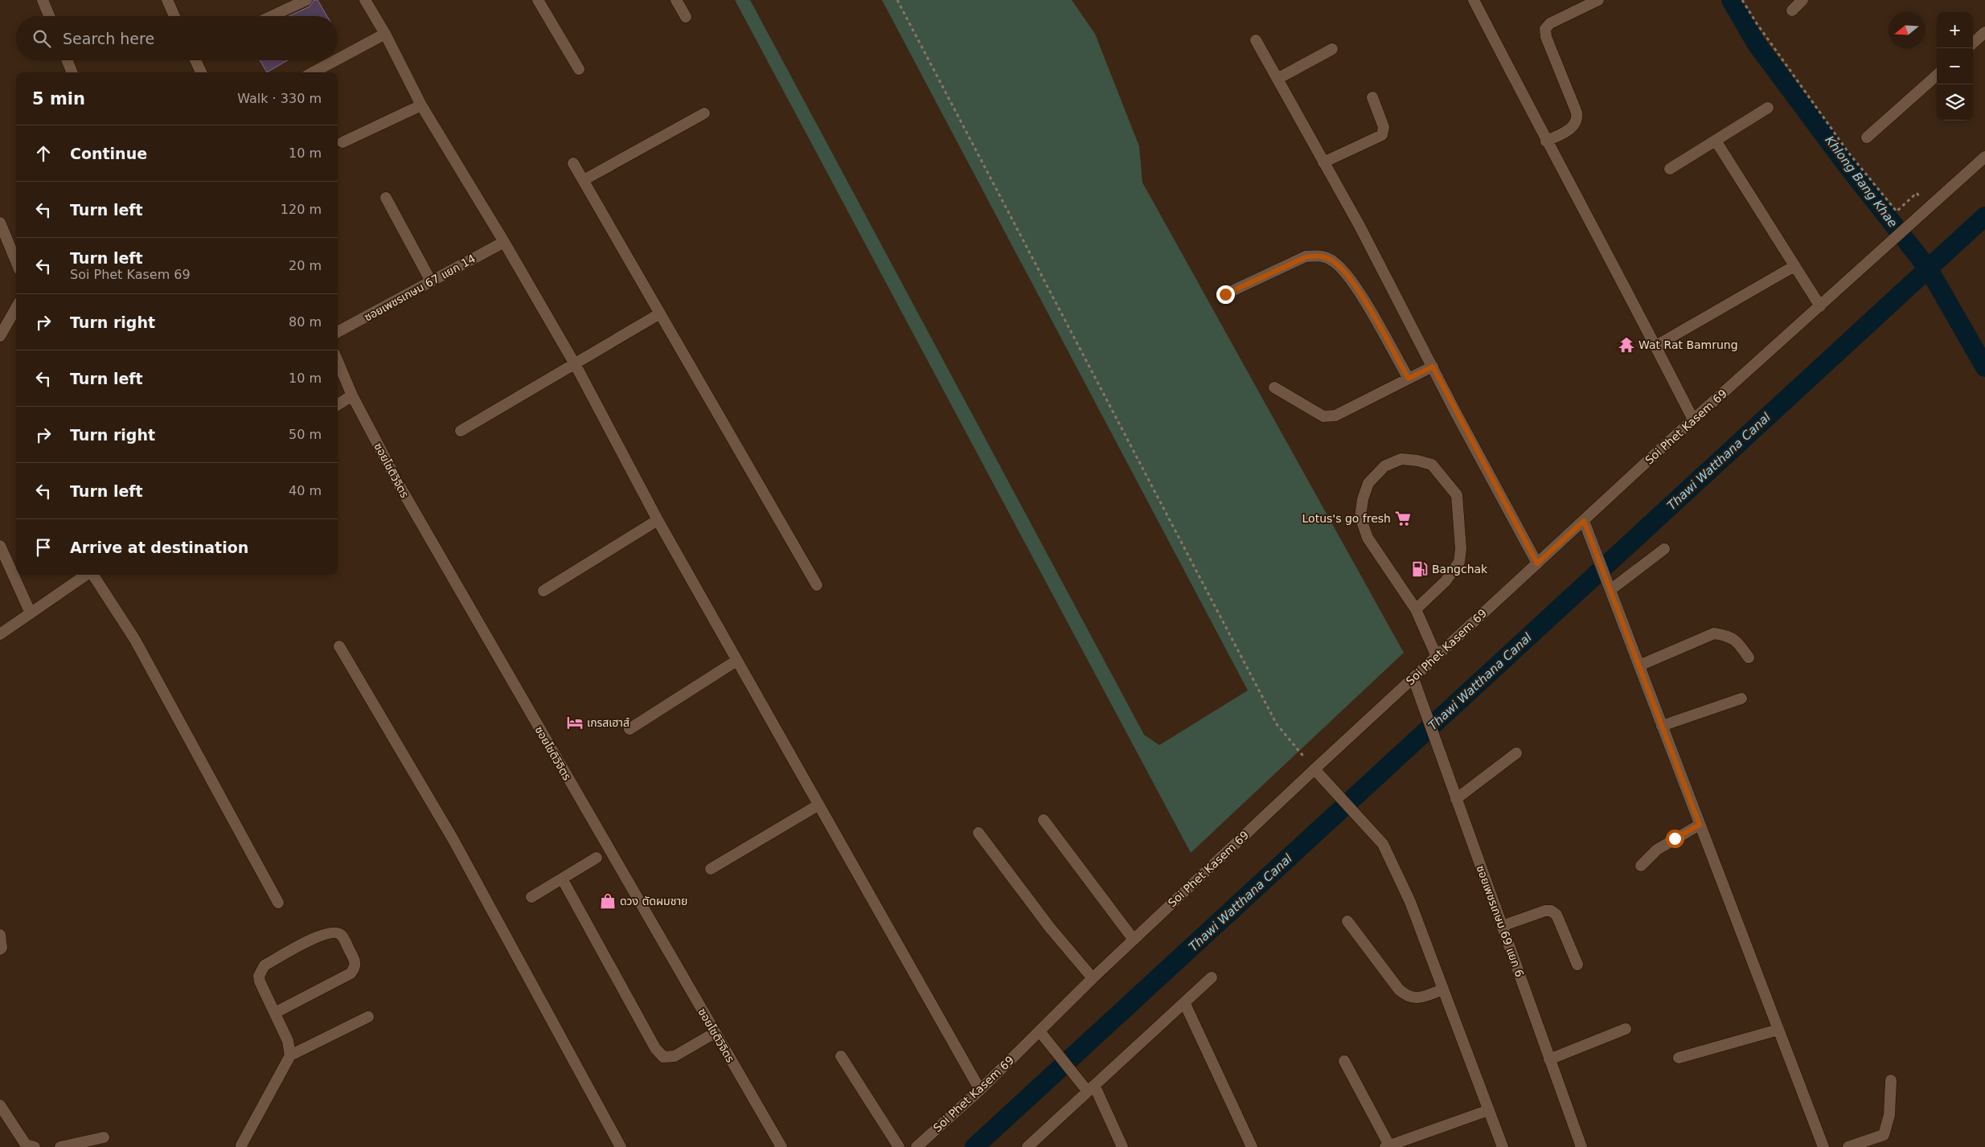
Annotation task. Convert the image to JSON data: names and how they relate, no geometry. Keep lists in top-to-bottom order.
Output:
{
  "streets": {
    "street": [
      "ซอยเพชรเกษม 67 แยก 14",
      "Soi Phet Kasem 69",
      "ซอยโชติวิจิตร",
      "ซอยเพชรเกษม 69 แยก 6"
    ]
  },
  "crossings": [
    ["Soi Phet Kasem 69", "ซอยเพชรเกษม 69 แยก 6"]
  ],
  "water": ["Khlong Bang Khae", "Thawi Watthana Canal"],
  "places": {
    "temple": ["Wat Rat Bamrung"],
    "supermarket": ["Lotus's go fresh"],
    "fuel station": ["Bangchak"],
    "hotel": ["เกรสเฮาส์"],
    "shop": ["ดวง ตัดผมชาย"]
  },
  "north": "left",
  "page": {
    "map_buttons": ["+", "−"],
    "search": "Search here",
    "heading": ["5 min", "Walk · 330 m"],
    "list": [
      ["Continue", "10 m"],
      ["Turn left", "120 m"],
      ["Turn left", "Soi Phet Kasem 69", "20 m"],
      ["Turn right", "80 m"],
      ["Turn left", "10 m"],
      ["Turn right", "50 m"],
      ["Turn left", "40 m"],
      "Arrive at destination"
    ]
  }
}
